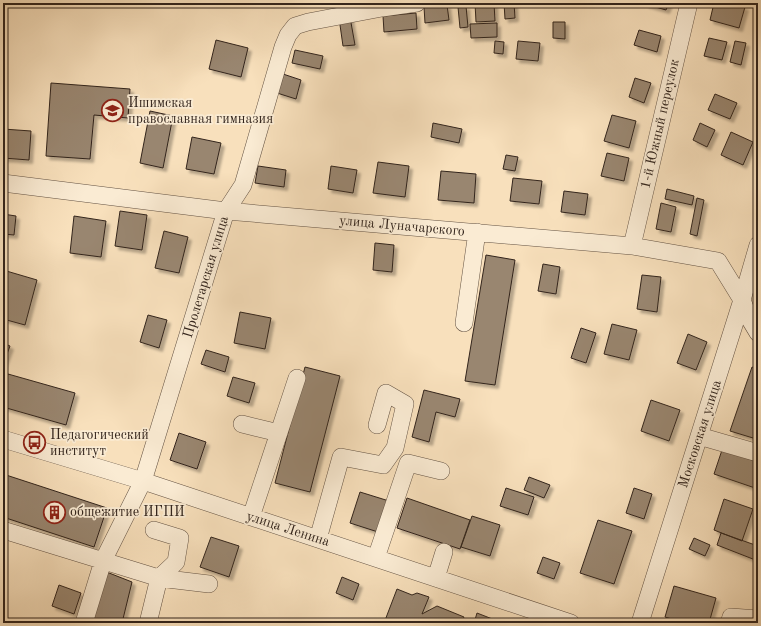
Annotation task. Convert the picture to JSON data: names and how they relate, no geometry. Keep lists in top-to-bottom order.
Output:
{
  "streets": {
    "street": [
      "1-й Южный переулок",
      "улица Луначарского",
      "Пролетарская улица",
      "Московская улица",
      "улица Ленина"
    ]
  },
  "crossings": [
    ["1-й Южный переулок", "улица Луначарского"],
    ["улица Луначарского", "Пролетарская улица"],
    ["улица Луначарского", "Московская улица"],
    ["Пролетарская улица", "улица Ленина"]
  ],
  "places": {
    "school or university": ["Ишимская православная гимназия"],
    "bus stop": ["Педагогический институт"],
    "building": ["общежитие ИГПИ"]
  }
}
